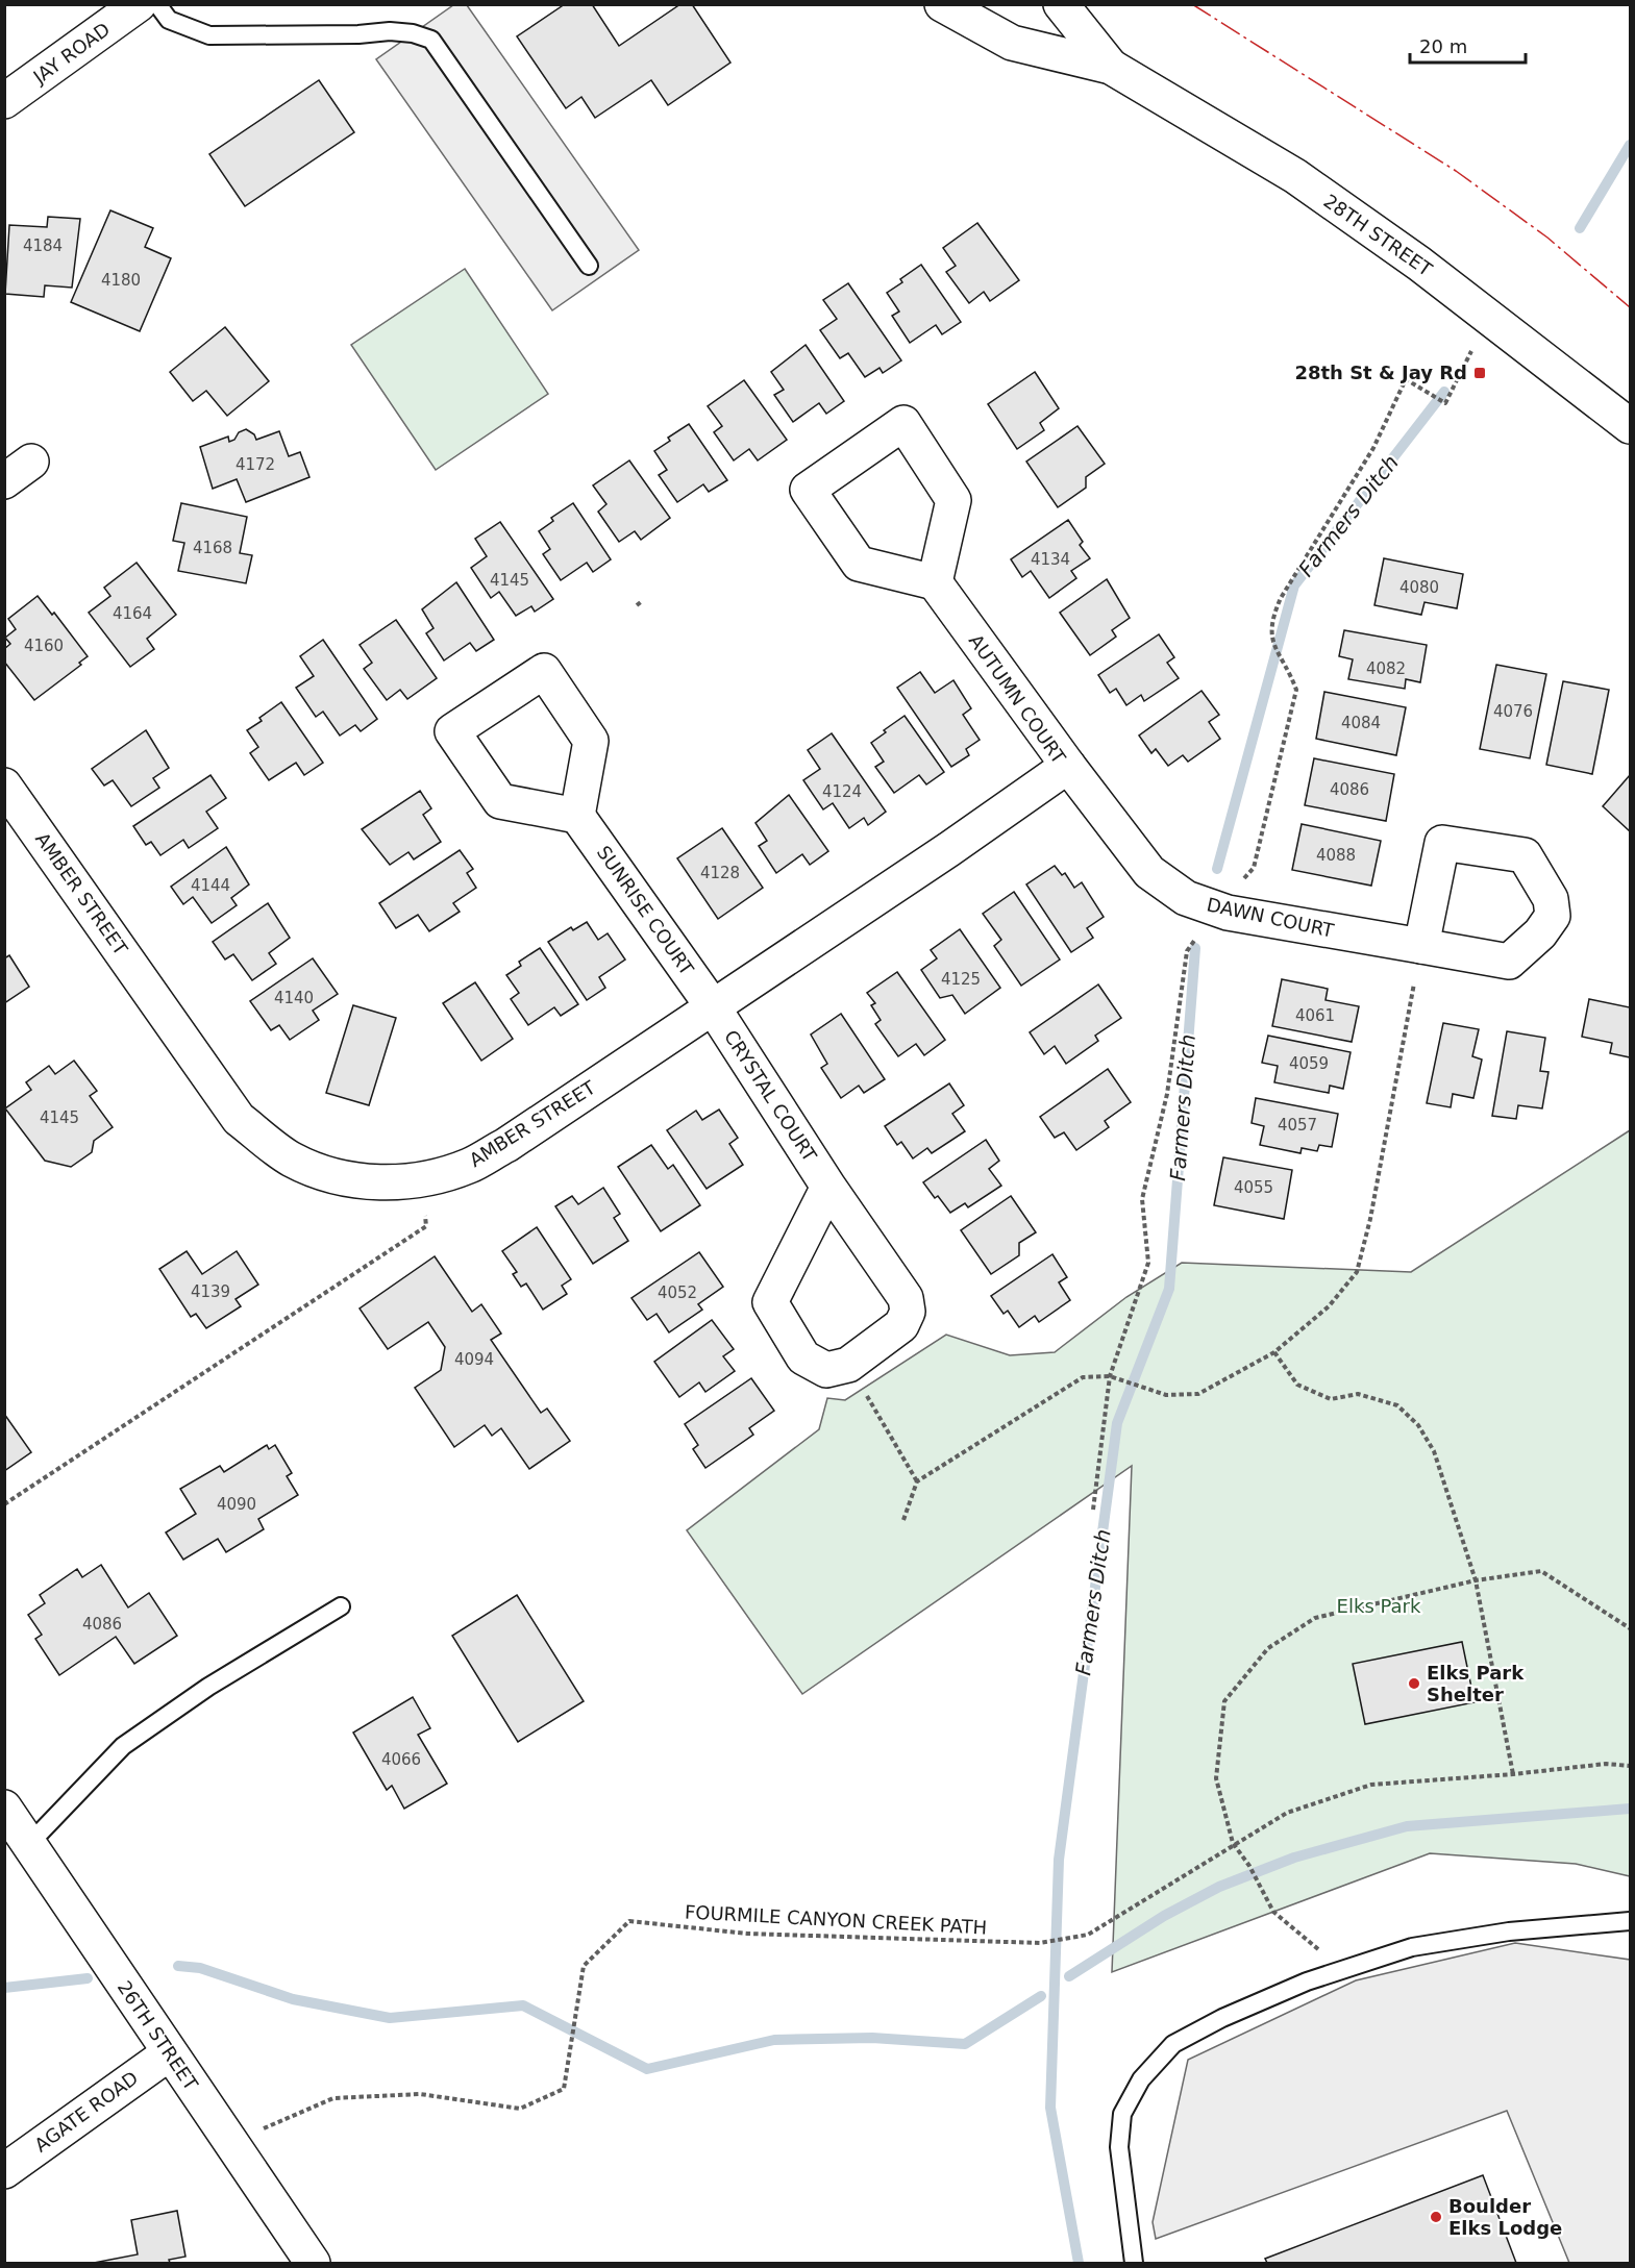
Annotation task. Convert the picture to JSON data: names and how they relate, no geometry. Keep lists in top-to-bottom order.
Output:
{
  "streets": {
    "main road": [
      "JAY ROAD",
      "28TH STREET",
      "AUTUMN COURT",
      "AMBER STREET",
      "SUNRISE COURT",
      "DAWN COURT",
      "CRYSTAL COURT",
      "26TH STREET",
      "AGATE ROAD"
    ],
    "path": ["FOURMILE CANYON CREEK PATH"]
  },
  "crossings": [
    ["AUTUMN COURT", "AMBER STREET"],
    ["AUTUMN COURT", "DAWN COURT"],
    ["AMBER STREET", "SUNRISE COURT"],
    ["AMBER STREET", "CRYSTAL COURT"],
    ["SUNRISE COURT", "CRYSTAL COURT"],
    ["FOURMILE CANYON CREEK PATH", "26TH STREET"],
    ["26TH STREET", "AGATE ROAD"]
  ],
  "water": ["Farmers Ditch"],
  "parks": ["Elks Park"],
  "places": {
    "transit": ["28th St & Jay Rd"],
    "other": ["Elks Park Shelter", "Boulder Elks Lodge"]
  },
  "house_numbers": [
    "4184",
    "4180",
    "4172",
    "4168",
    "4134",
    "4145",
    "4080",
    "4164",
    "4160",
    "4082",
    "4076",
    "4084",
    "4086",
    "4124",
    "4088",
    "4128",
    "4144",
    "4125",
    "4140",
    "4061",
    "4059",
    "4145",
    "4057",
    "4055",
    "4139",
    "4052",
    "4094",
    "4090",
    "4086",
    "4066"
  ],
  "scale_bar": "20 m"
}
